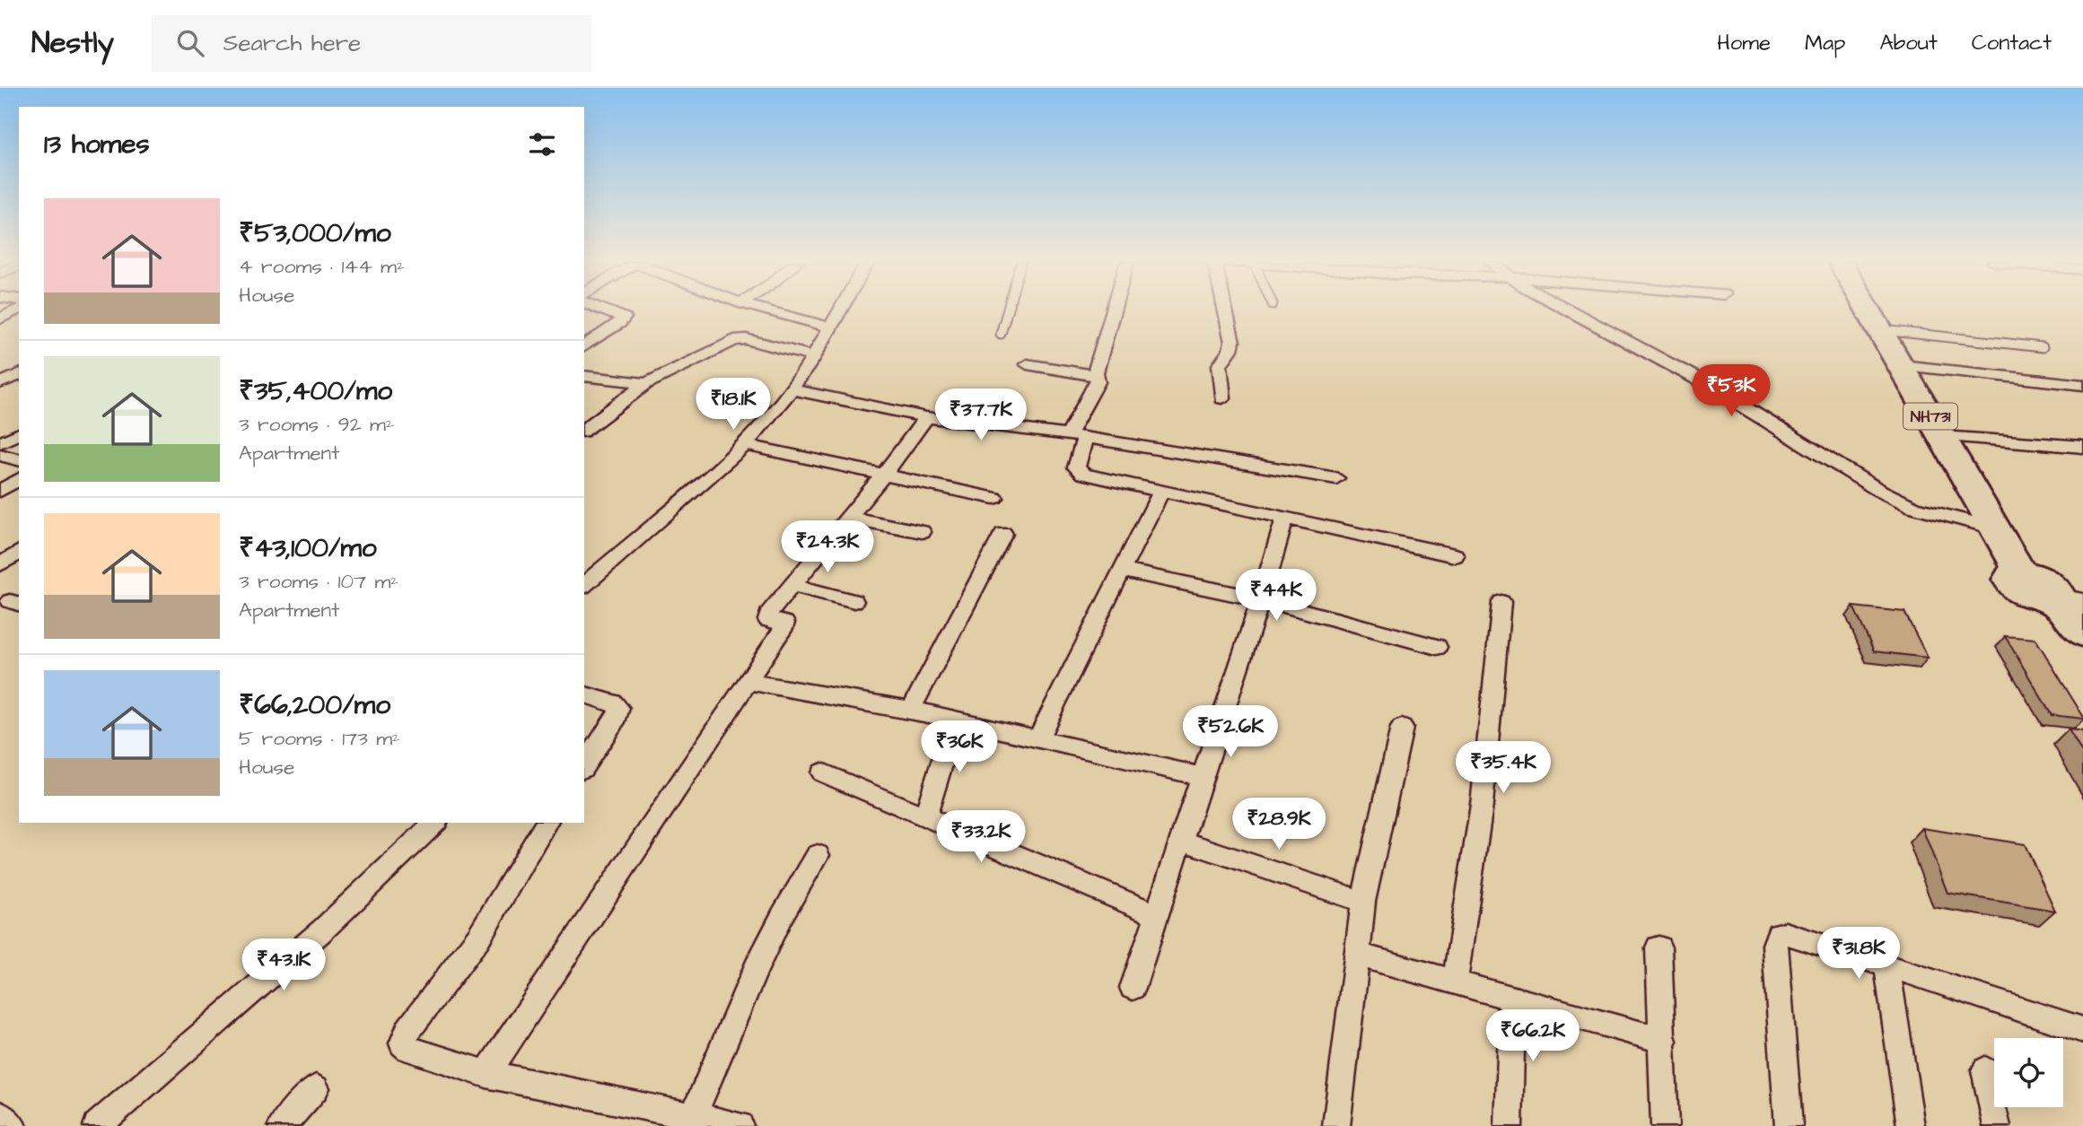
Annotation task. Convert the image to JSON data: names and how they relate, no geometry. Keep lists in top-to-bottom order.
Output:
{
  "streets": {
    "highway": ["NH731"]
  },
  "page": {
    "header": "Nestly",
    "search": "Search here",
    "nav": [
      "Home",
      "Map",
      "About",
      "Contact"
    ],
    "heading": "13 homes",
    "list": [
      {
        "name": "₹53,000/mo",
        "note": "4 rooms · 144 m² · House"
      },
      {
        "name": "₹35,400/mo",
        "note": "3 rooms · 92 m² · Apartment"
      },
      {
        "name": "₹43,100/mo",
        "note": "3 rooms · 107 m² · Apartment"
      },
      {
        "name": "₹66,200/mo",
        "note": "5 rooms · 173 m² · House"
      }
    ],
    "price": [
      "₹53K",
      "₹18.1K",
      "₹37.7K",
      "₹24.3K",
      "₹44K",
      "₹52.6K",
      "₹36K",
      "₹35.4K",
      "₹28.9K",
      "₹33.2K",
      "₹31.8K",
      "₹43.1K",
      "₹66.2K"
    ]
  }
}
